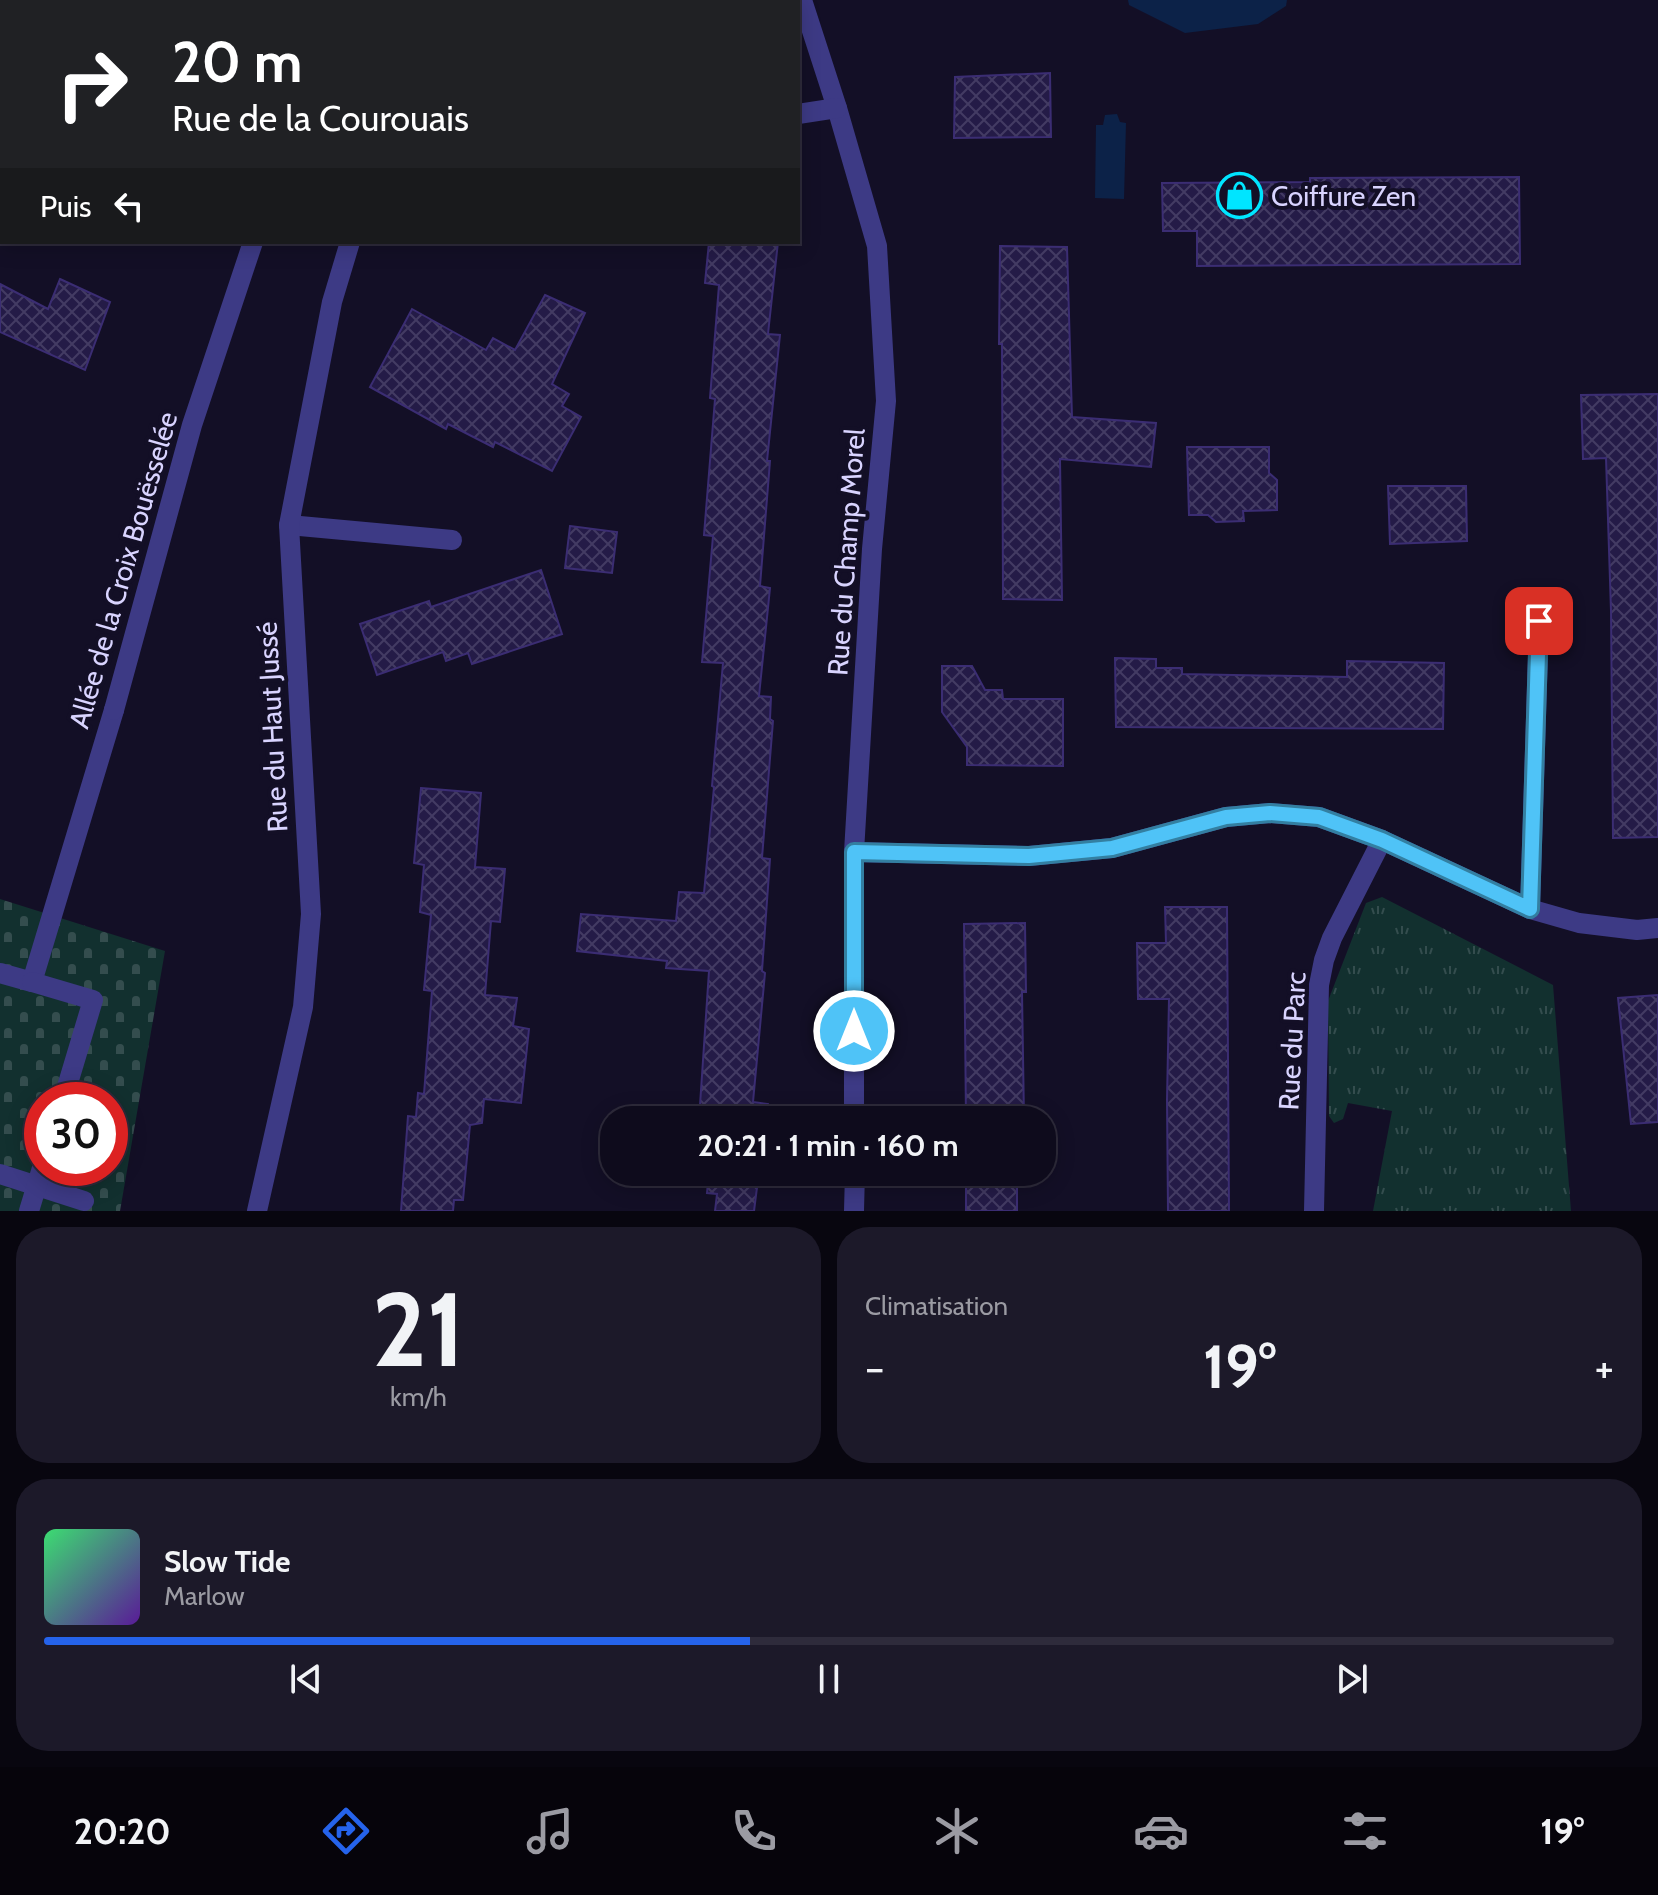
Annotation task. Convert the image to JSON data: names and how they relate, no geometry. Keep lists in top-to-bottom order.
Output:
{
  "streets": {
    "street": [
      "Rue du Champ Morel",
      "Allée de la Croix Bouësselée",
      "Rue du Haut Jussé",
      "Rue du Parc"
    ]
  },
  "places": {
    "shop": ["Coiffure Zen"]
  },
  "page": {
    "turn": ["20 m", "Rue de la Courouais"],
    "then": "Puis",
    "limit": "30",
    "trip": "20:21 · 1 min · 160 m",
    "tile": [
      ["21", "km/h"],
      "Climatisation"
    ],
    "heat": ["−", "19°", "+"],
    "song": ["Slow Tide", "Marlow"],
    "tabs": ["20:20", "19°"]
  }
}
